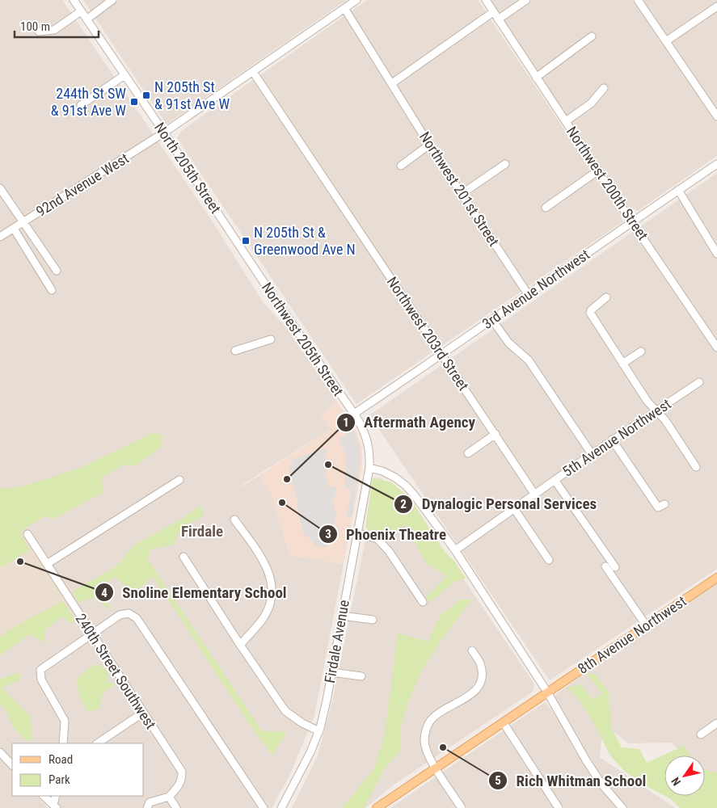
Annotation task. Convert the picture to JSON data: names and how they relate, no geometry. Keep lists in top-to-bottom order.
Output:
{
  "streets": {
    "main road": ["8th Avenue Northwest"],
    "street": [
      "North 205th Street",
      "Northwest 200th Street",
      "92nd Avenue West",
      "Northwest 201st Street",
      "3rd Avenue Northwest",
      "Northwest 203rd Street",
      "Northwest 205th Street",
      "5th Avenue Northwest",
      "Firdale Avenue",
      "240th Street Southwest"
    ]
  },
  "crossings": [
    ["North 205th Street", "92nd Avenue West"],
    ["North 205th Street", "Northwest 205th Street"],
    ["Northwest 200th Street", "3rd Avenue Northwest"],
    ["92nd Avenue West", "Northwest 201st Street"],
    ["92nd Avenue West", "Northwest 203rd Street"],
    ["Northwest 201st Street", "3rd Avenue Northwest"],
    ["3rd Avenue Northwest", "Northwest 203rd Street"],
    ["3rd Avenue Northwest", "Northwest 205th Street"],
    ["Northwest 203rd Street", "5th Avenue Northwest"],
    ["Northwest 205th Street", "Firdale Avenue"]
  ],
  "districts": ["Firdale"],
  "places": {
    "transit": ["N 205th St & 91st Ave W", "244th St SW & 91st Ave W", "N 205th St & Greenwood Ave N"],
    "other": [
      "Dynalogic Personal Services",
      "Aftermath Agency",
      "Phoenix Theatre",
      "Snoline Elementary School",
      "Rich Whitman School"
    ]
  },
  "legend": ["Road", "Park"],
  "scale_bar": "100 m",
  "north": "bottom left"
}
